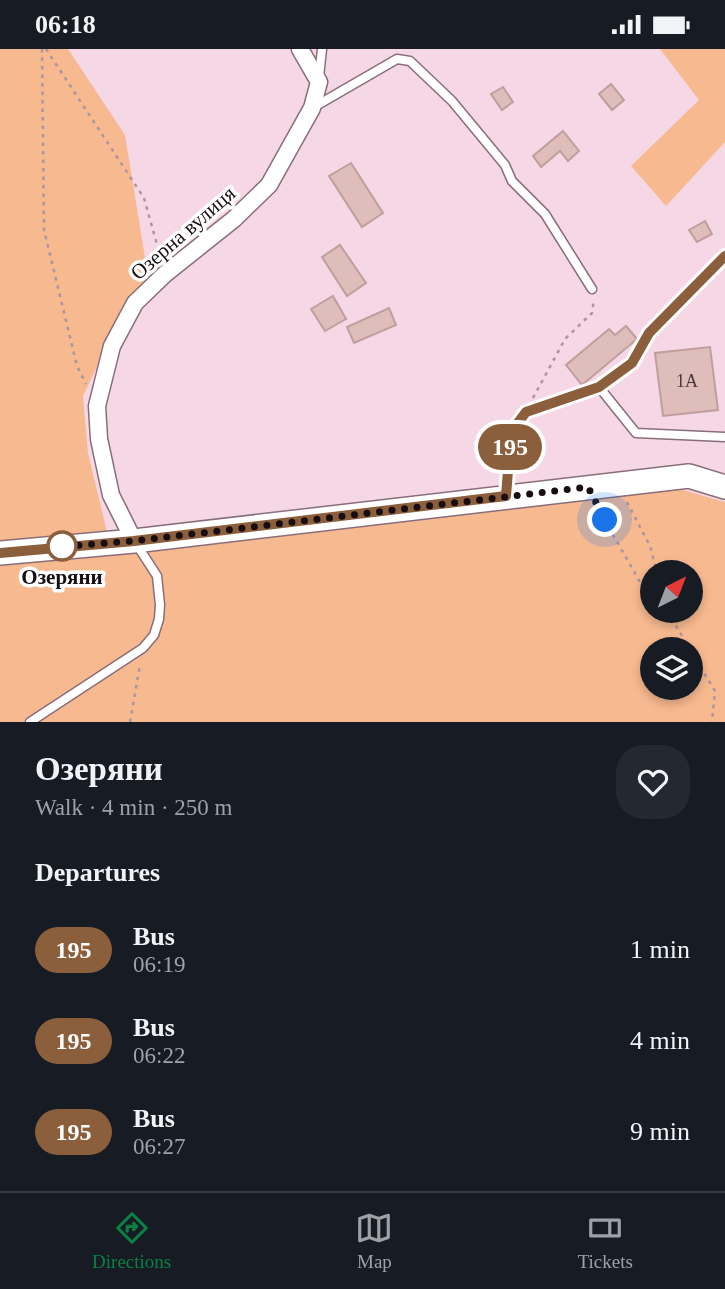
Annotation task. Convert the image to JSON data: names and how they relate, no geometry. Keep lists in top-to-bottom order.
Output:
{
  "streets": {
    "street": ["Озерна вулиця"]
  },
  "places": ["Озеряни"],
  "lines": ["bus line 195"],
  "house_numbers": ["1А"],
  "north": "top right",
  "page": {
    "status": "06:18",
    "on_map": "195",
    "heading": [
      ["Озеряни", "Walk · 4 min · 250 m"],
      "Departures"
    ],
    "list": [
      {
        "mark": "195",
        "name": "Bus",
        "note": "06:19",
        "value": "1 min"
      },
      {
        "mark": "195",
        "name": "Bus",
        "note": "06:22",
        "value": "4 min"
      },
      {
        "mark": "195",
        "name": "Bus",
        "note": "06:27",
        "value": "9 min"
      }
    ],
    "tabs": ["Directions", "Map", "Tickets"]
  }
}
